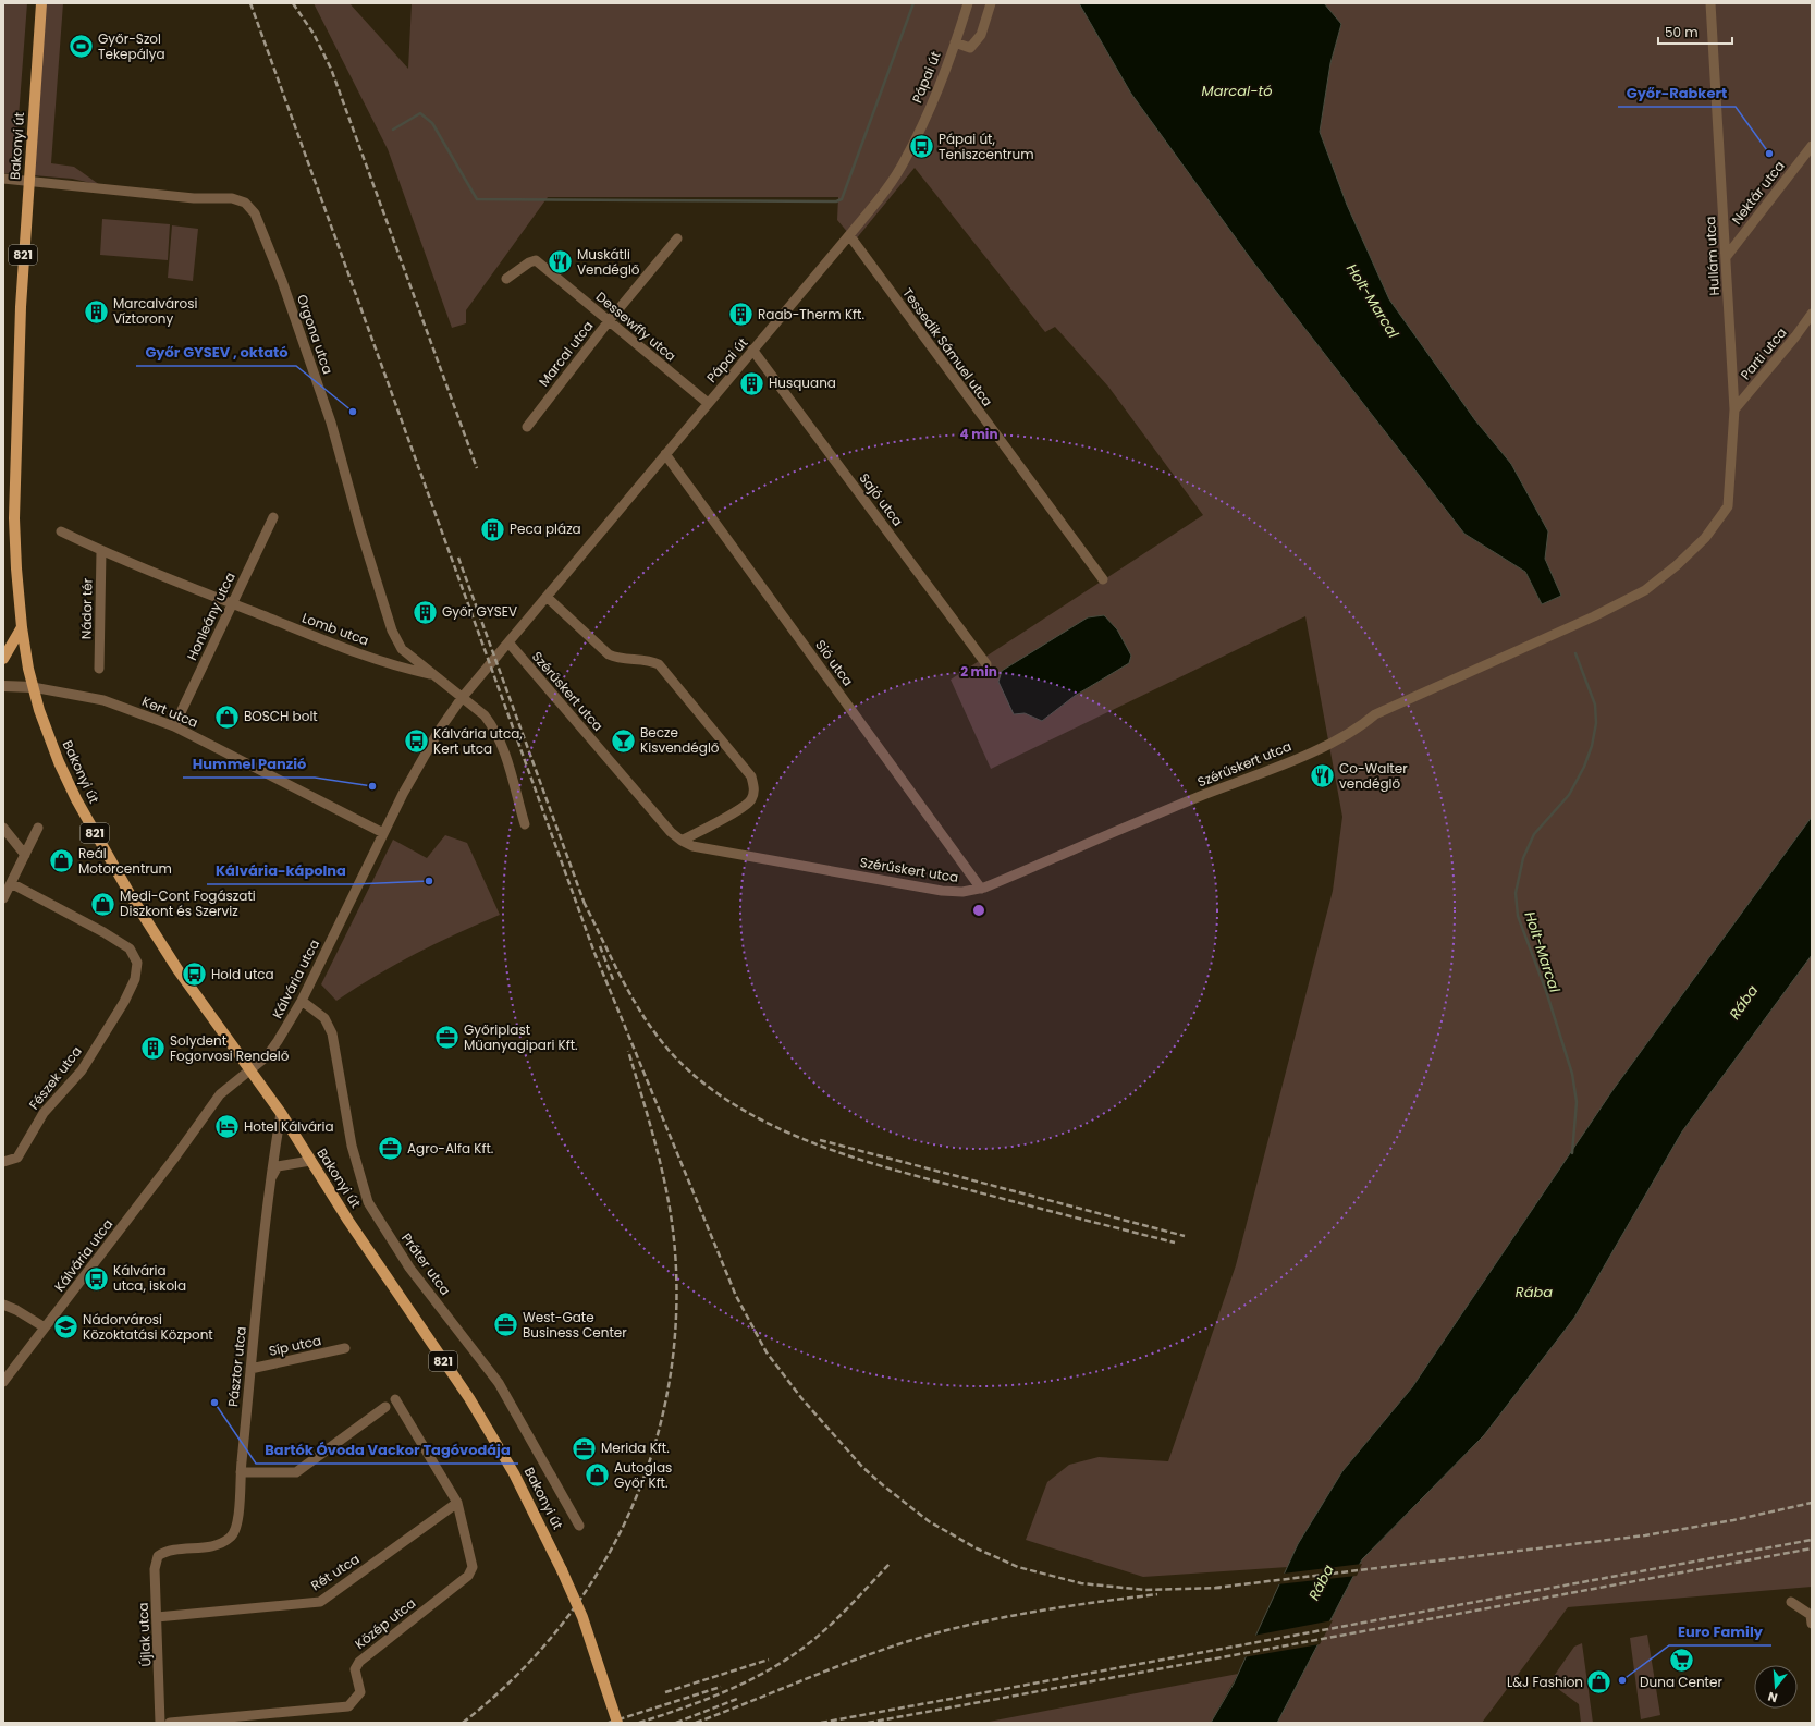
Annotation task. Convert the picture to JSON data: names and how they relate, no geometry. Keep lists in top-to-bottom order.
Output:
{
  "streets": {
    "main road": ["Bakonyi út", "821"],
    "street": [
      "Pápai út",
      "Nektár utca",
      "Hullám utca",
      "Dessewffy utca",
      "Orgona utca",
      "Tessedik Sámuel utca",
      "Marcal utca",
      "Parti utca",
      "Sajó utca",
      "Nádor tér",
      "Honleány utca",
      "Lomb utca",
      "Sió utca",
      "Szérűskert utca",
      "Kert utca",
      "Kálvária utca",
      "Fészek utca",
      "Práter utca",
      "Síp utca",
      "Pásztor utca",
      "Rét utca",
      "Közép utca",
      "Újlak utca"
    ]
  },
  "crossings": [
    ["Pápai út", "Dessewffy utca"],
    ["Pápai út", "Tessedik Sámuel utca"],
    ["Pápai út", "Sajó utca"],
    ["Pápai út", "Sió utca"],
    ["Pápai út", "Szérűskert utca"],
    ["Pápai út", "Kálvária utca"],
    ["Bakonyi út", "Orgona utca"],
    ["Bakonyi út", "Kert utca"],
    ["Bakonyi út", "Kálvária utca"],
    ["Bakonyi út", "Pásztor utca"],
    ["Nektár utca", "Hullám utca"],
    ["Hullám utca", "Parti utca"],
    ["Hullám utca", "Szérűskert utca"],
    ["Dessewffy utca", "Marcal utca"],
    ["Orgona utca", "Lomb utca"],
    ["Nádor tér", "Lomb utca"],
    ["Honleány utca", "Lomb utca"],
    ["Honleány utca", "Kert utca"],
    ["Lomb utca", "Kálvária utca"],
    ["Sió utca", "Szérűskert utca"],
    ["Kert utca", "Kálvária utca"],
    ["Kálvária utca", "Práter utca"],
    ["Síp utca", "Pásztor utca"],
    ["Pásztor utca", "Újlak utca"],
    ["Rét utca", "Közép utca"],
    ["Rét utca", "Újlak utca"]
  ],
  "water": ["Marcal-tó", "Holt-Marcal", "Rába"],
  "places": {
    "sports": ["Győr-Szol Tekepálya"],
    "bus stop": [
      "Pápai út, Teniszcentrum",
      "Kálvária utca, Kert utca",
      "Hold utca",
      "Kálvária utca, iskola"
    ],
    "other": [
      "Győr-Rabkert",
      "Győr GYSEV , oktató",
      "Hummel Panzió",
      "Kálvária-kápolna",
      "Bartók Óvoda Vackor Tagóvodája",
      "Euro Family"
    ],
    "restaurant": ["Muskátli Vendéglő", "Co-Walter vendéglő"],
    "building": [
      "Marcalvárosi Víztorony",
      "Raab-Therm Kft.",
      "Husquana",
      "Peca pláza",
      "Győr GYSEV",
      "Solydent Fogorvosi Rendelő"
    ],
    "shop": [
      "BOSCH bolt",
      "Reál Motorcentrum",
      "Medi-Cont Fogászati Diszkont és Szerviz",
      "Autoglas Győr Kft.",
      "L&J Fashion"
    ],
    "bar": ["Becze Kisvendéglő"],
    "office": [
      "Győriplast Műanyagipari Kft.",
      "Agro-Alfa Kft.",
      "West-Gate Business Center",
      "Merida Kft."
    ],
    "hotel": ["Hotel Kálvária"],
    "school or university": ["Nádorvárosi Közoktatási Központ"],
    "supermarket": ["Duna Center"]
  },
  "scale_bar": "50 m",
  "north": "bottom",
  "rings": ["4 min", "2 min"]
}
